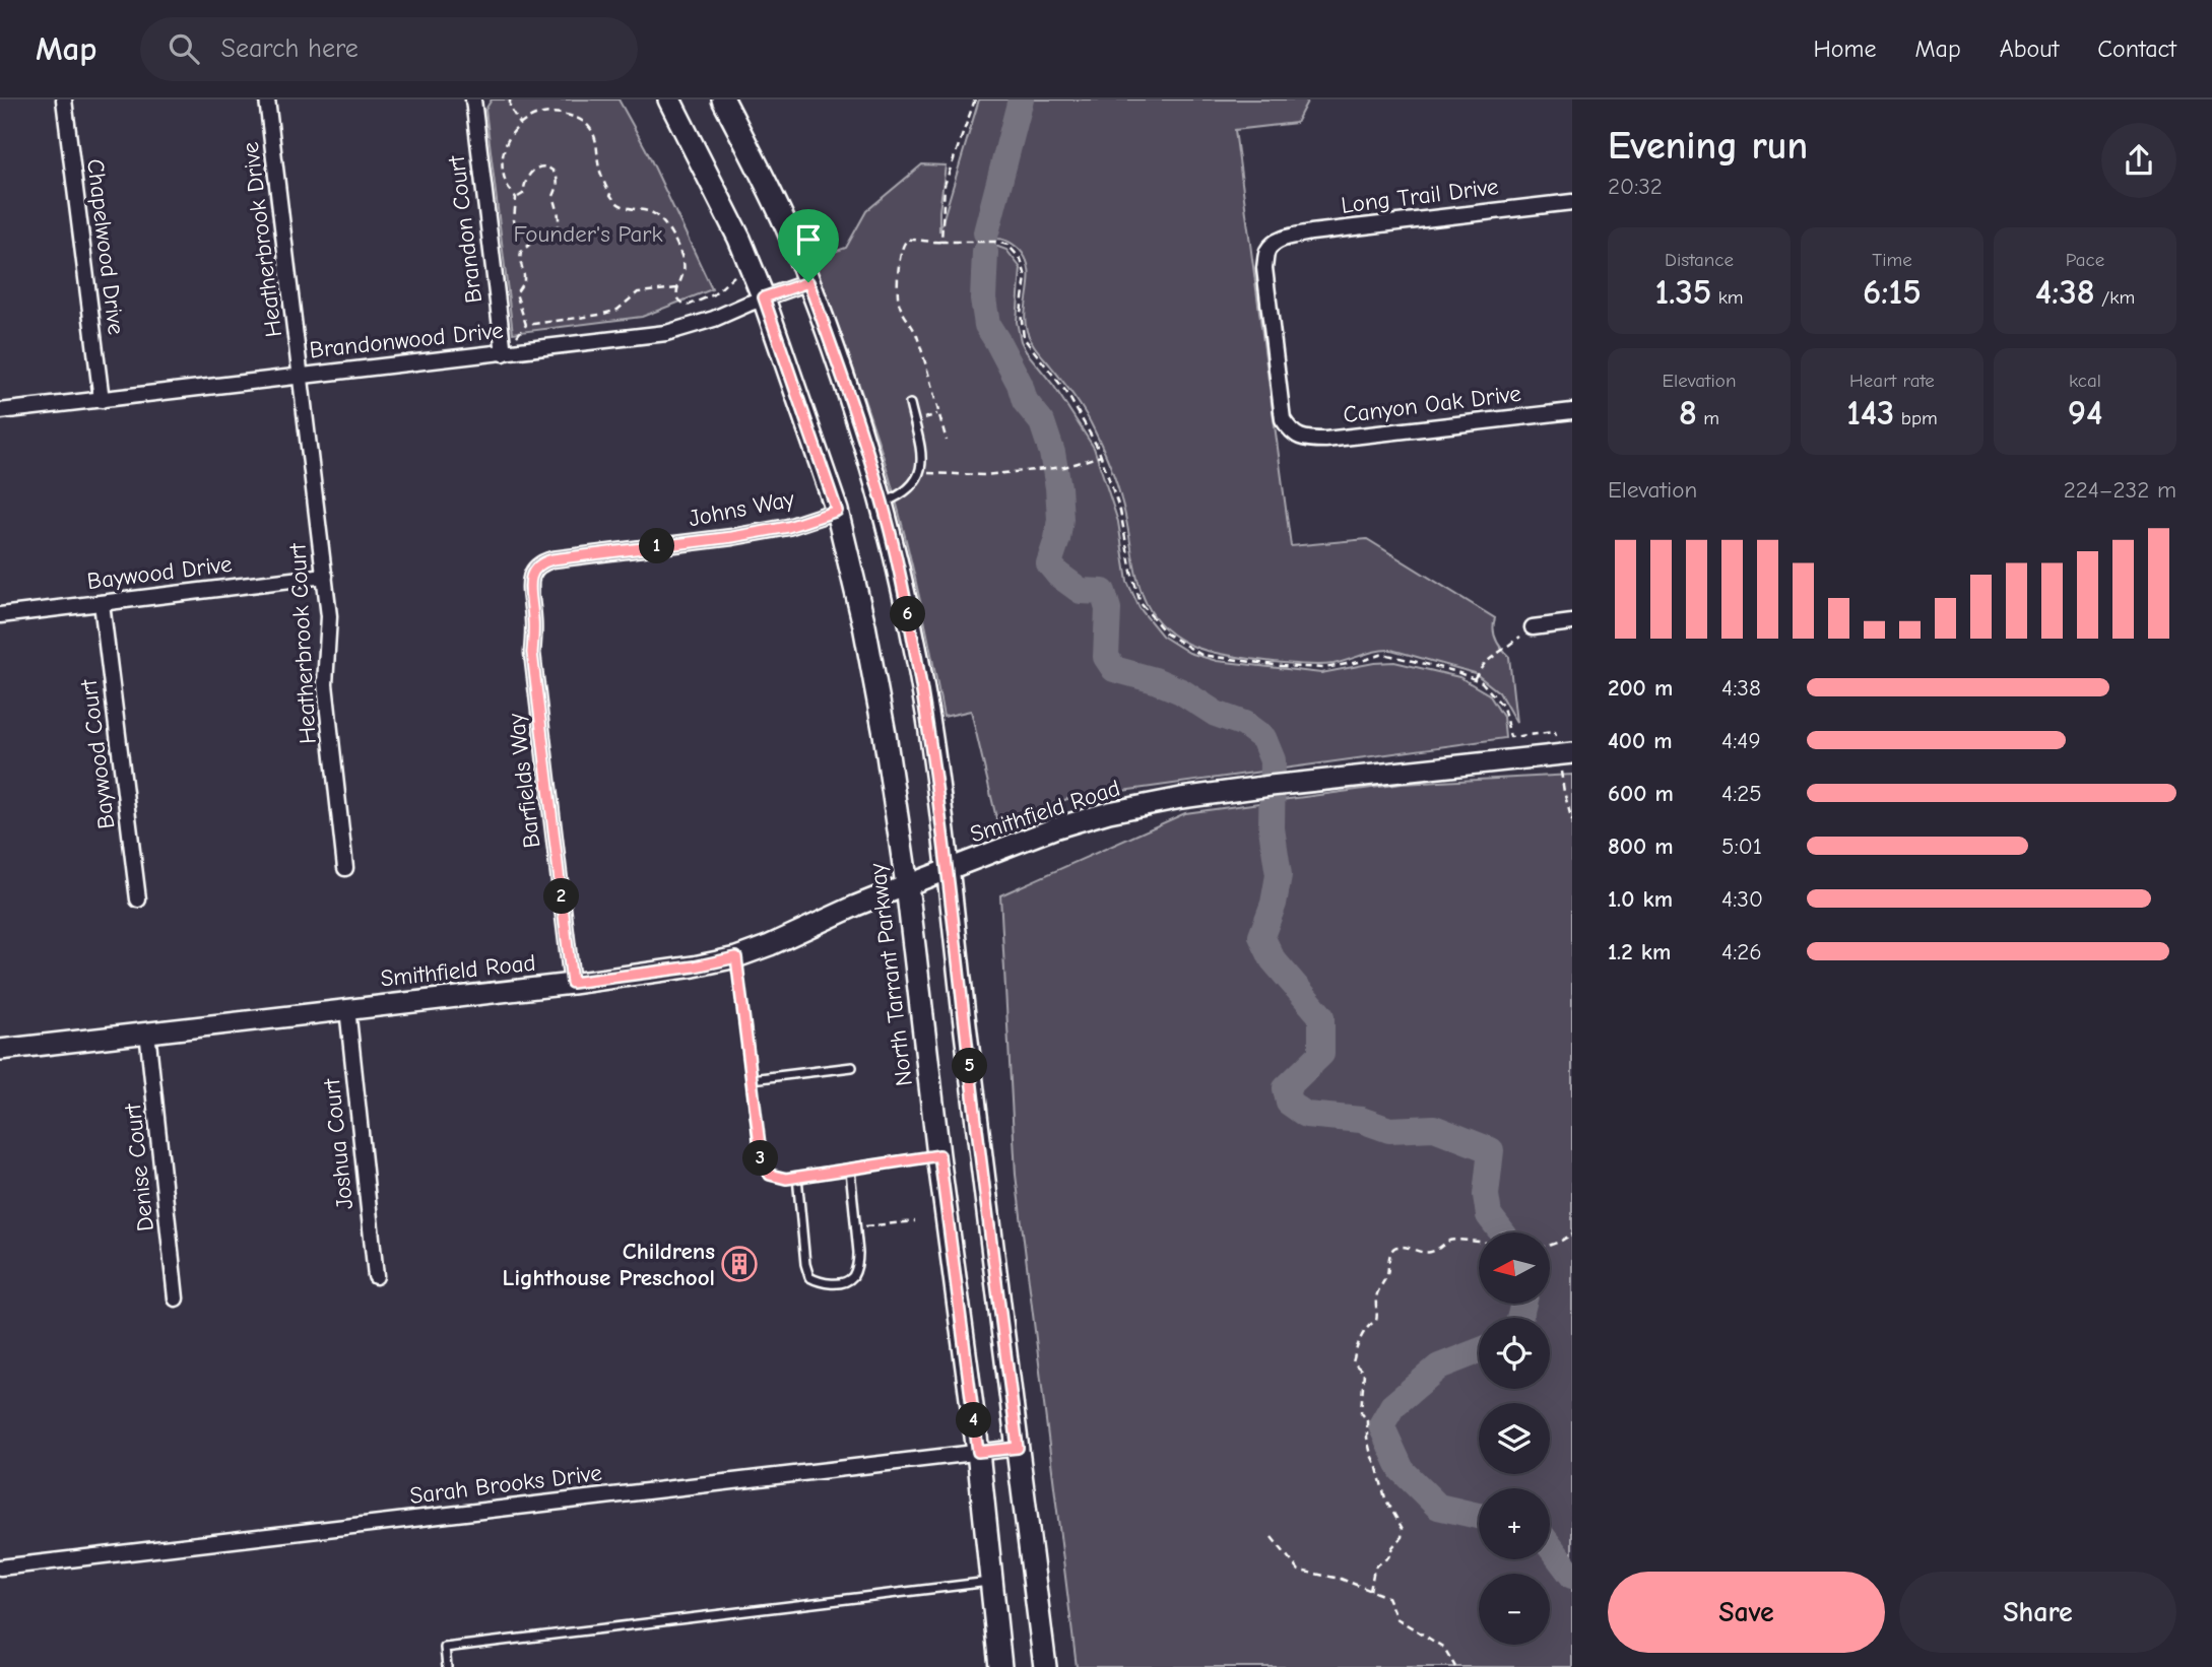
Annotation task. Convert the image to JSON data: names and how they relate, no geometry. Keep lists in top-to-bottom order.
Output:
{
  "streets": {
    "main road": ["Smithfield Road", "North Tarrant Parkway"],
    "street": [
      "Long Trail Drive",
      "Brandon Court",
      "Heatherbrook Drive",
      "Chapelwood Drive",
      "Brandonwood Drive",
      "Canyon Oak Drive",
      "Johns Way",
      "Baywood Drive",
      "Heatherbrook Court",
      "Baywood Court",
      "Barfields Way",
      "Joshua Court",
      "Denise Court",
      "Sarah Brooks Drive"
    ]
  },
  "crossings": [
    ["Long Trail Drive", "Canyon Oak Drive"],
    ["Brandon Court", "Brandonwood Drive"],
    ["Heatherbrook Drive", "Brandonwood Drive"],
    ["Heatherbrook Drive", "Heatherbrook Court"],
    ["Chapelwood Drive", "Brandonwood Drive"],
    ["Brandonwood Drive", "Heatherbrook Court"],
    ["Brandonwood Drive", "North Tarrant Parkway"],
    ["Johns Way", "Barfields Way"],
    ["Johns Way", "North Tarrant Parkway"],
    ["Baywood Drive", "Heatherbrook Court"],
    ["Baywood Drive", "Baywood Court"],
    ["Barfields Way", "Smithfield Road"],
    ["Smithfield Road", "North Tarrant Parkway"],
    ["Smithfield Road", "Joshua Court"],
    ["Smithfield Road", "Denise Court"],
    ["North Tarrant Parkway", "Sarah Brooks Drive"]
  ],
  "parks": ["Founder's Park"],
  "places": {
    "building": ["Childrens Lighthouse Preschool"]
  },
  "north": "left",
  "page": {
    "header": "Map",
    "search": "Search here",
    "nav": [
      "Home",
      "Map",
      "About",
      "Contact"
    ],
    "heading": ["Evening run", "20:32"],
    "stats": [
      ["Distance", "1.35 km"],
      ["Time", "6:15"],
      ["Pace", "4:38 /km"],
      ["Elevation", "8 m"],
      ["Heart rate", "143 bpm"],
      ["kcal", "94"]
    ],
    "chart": ["Elevation", "224–232 m"],
    "pins": [
      "1",
      "6",
      "2",
      "5",
      "3",
      "4"
    ],
    "list": [
      {
        "name": "200 m",
        "note": "4:38"
      },
      {
        "name": "400 m",
        "note": "4:49"
      },
      {
        "name": "600 m",
        "note": "4:25"
      },
      {
        "name": "800 m",
        "note": "5:01"
      },
      {
        "name": "1.0 km",
        "note": "4:30"
      },
      {
        "name": "1.2 km",
        "note": "4:26"
      }
    ],
    "map_buttons": ["+", "−"],
    "buttons": ["Save", "Share"]
  }
}
